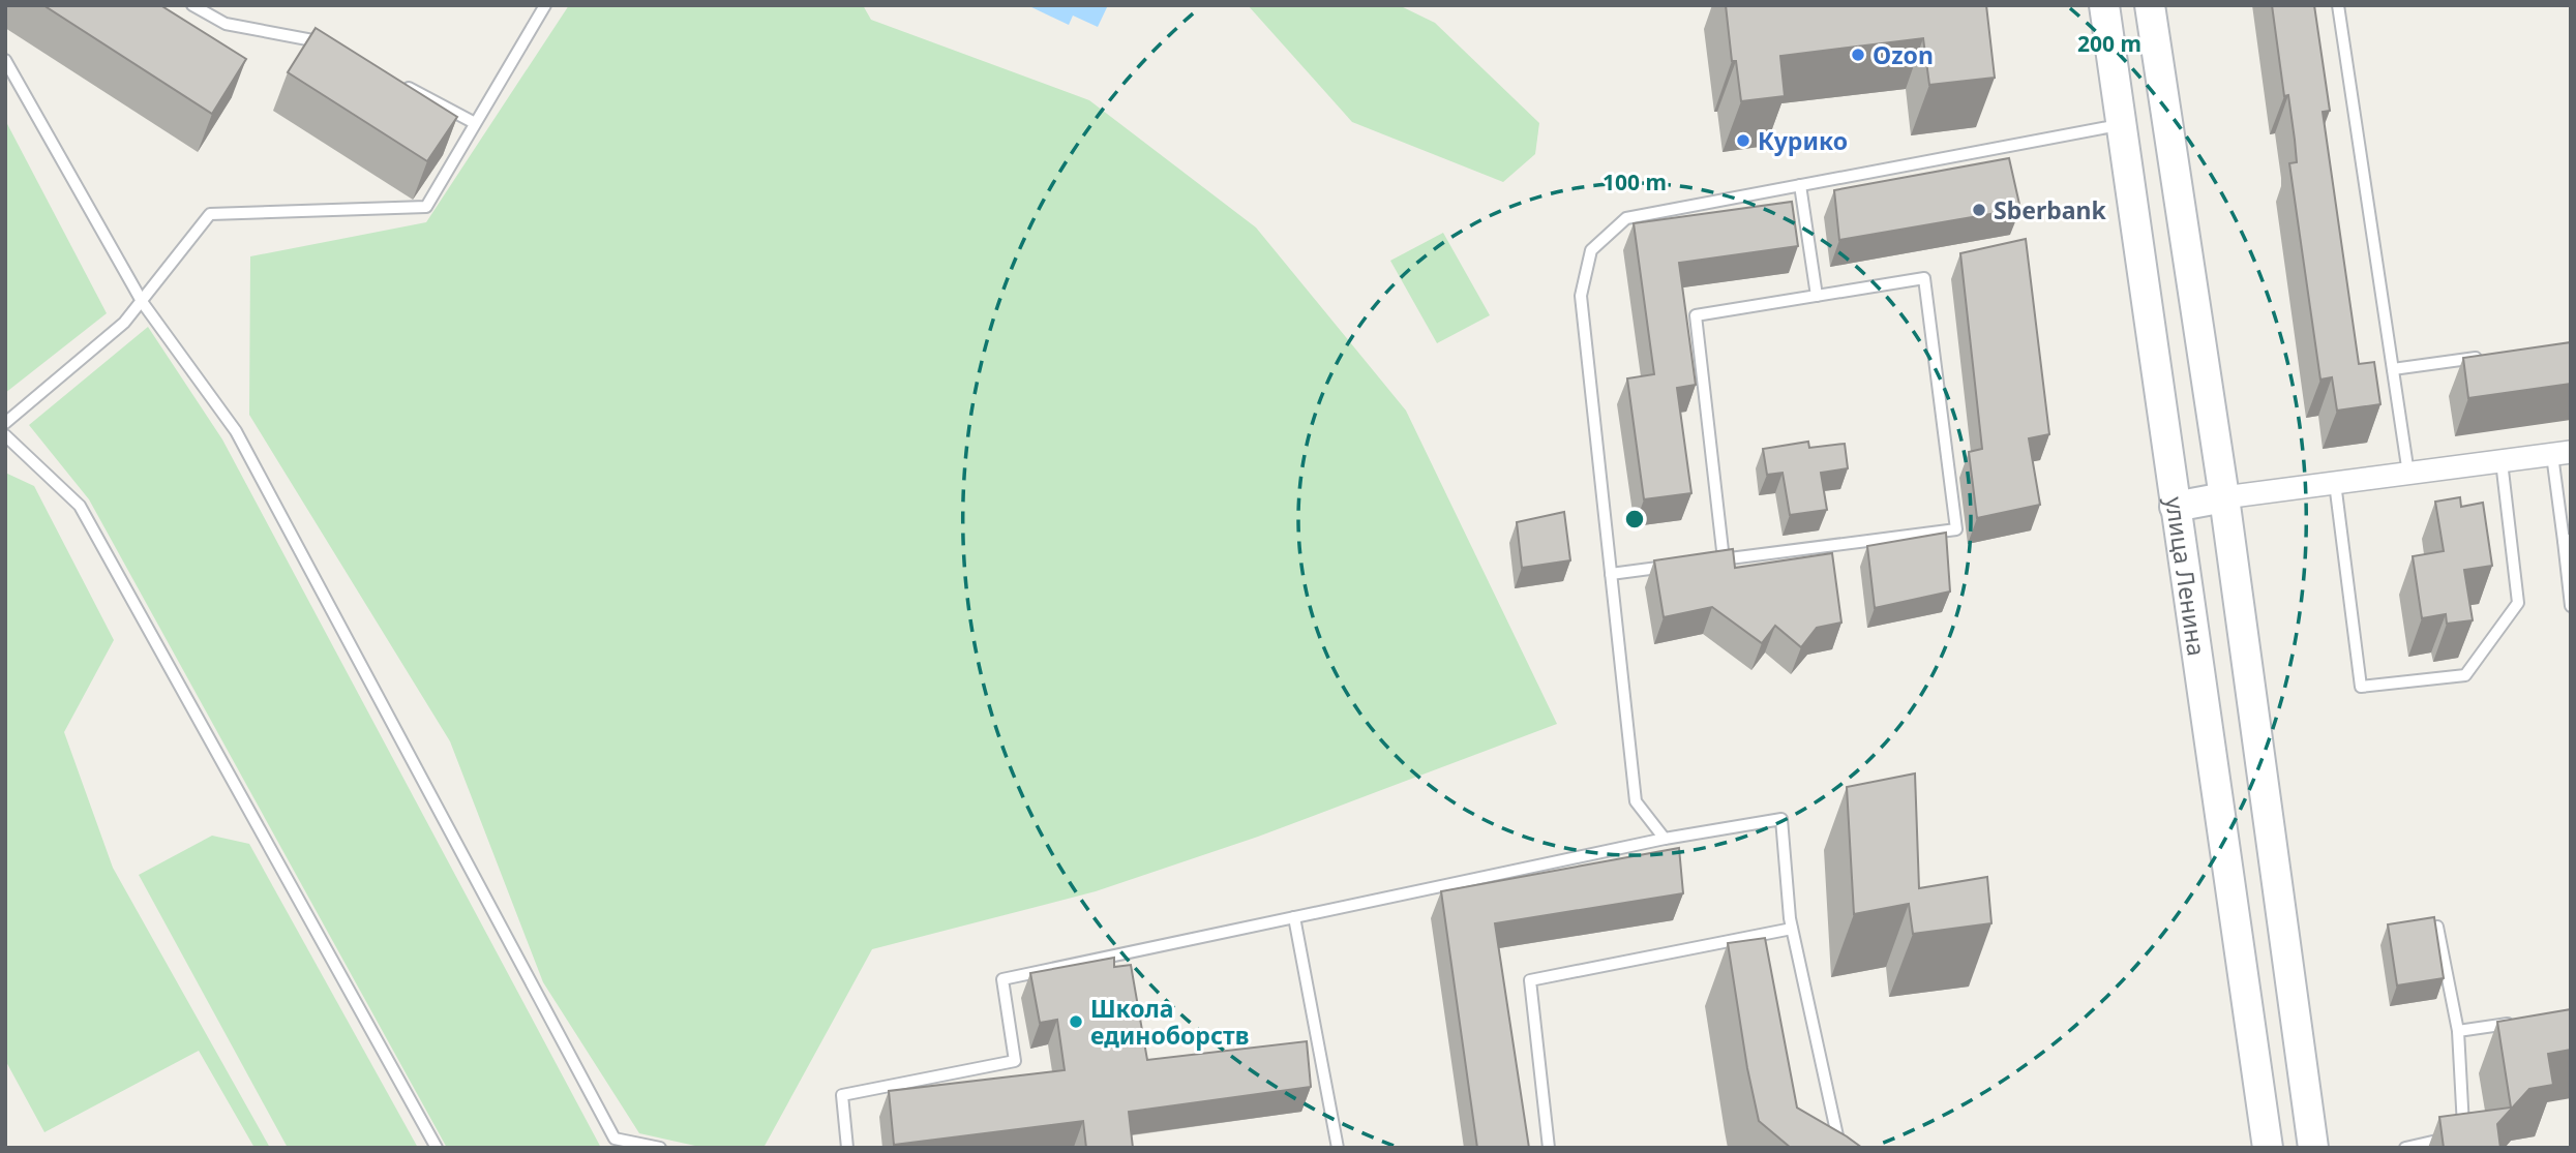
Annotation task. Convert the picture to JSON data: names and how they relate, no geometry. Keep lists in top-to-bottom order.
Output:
{
  "streets": {
    "main road": ["улица Ленина"]
  },
  "places": [
    "Ozon",
    "Курико",
    "Sberbank",
    "Школа единоборств"
  ],
  "rings": ["200 m", "100 m"]
}
